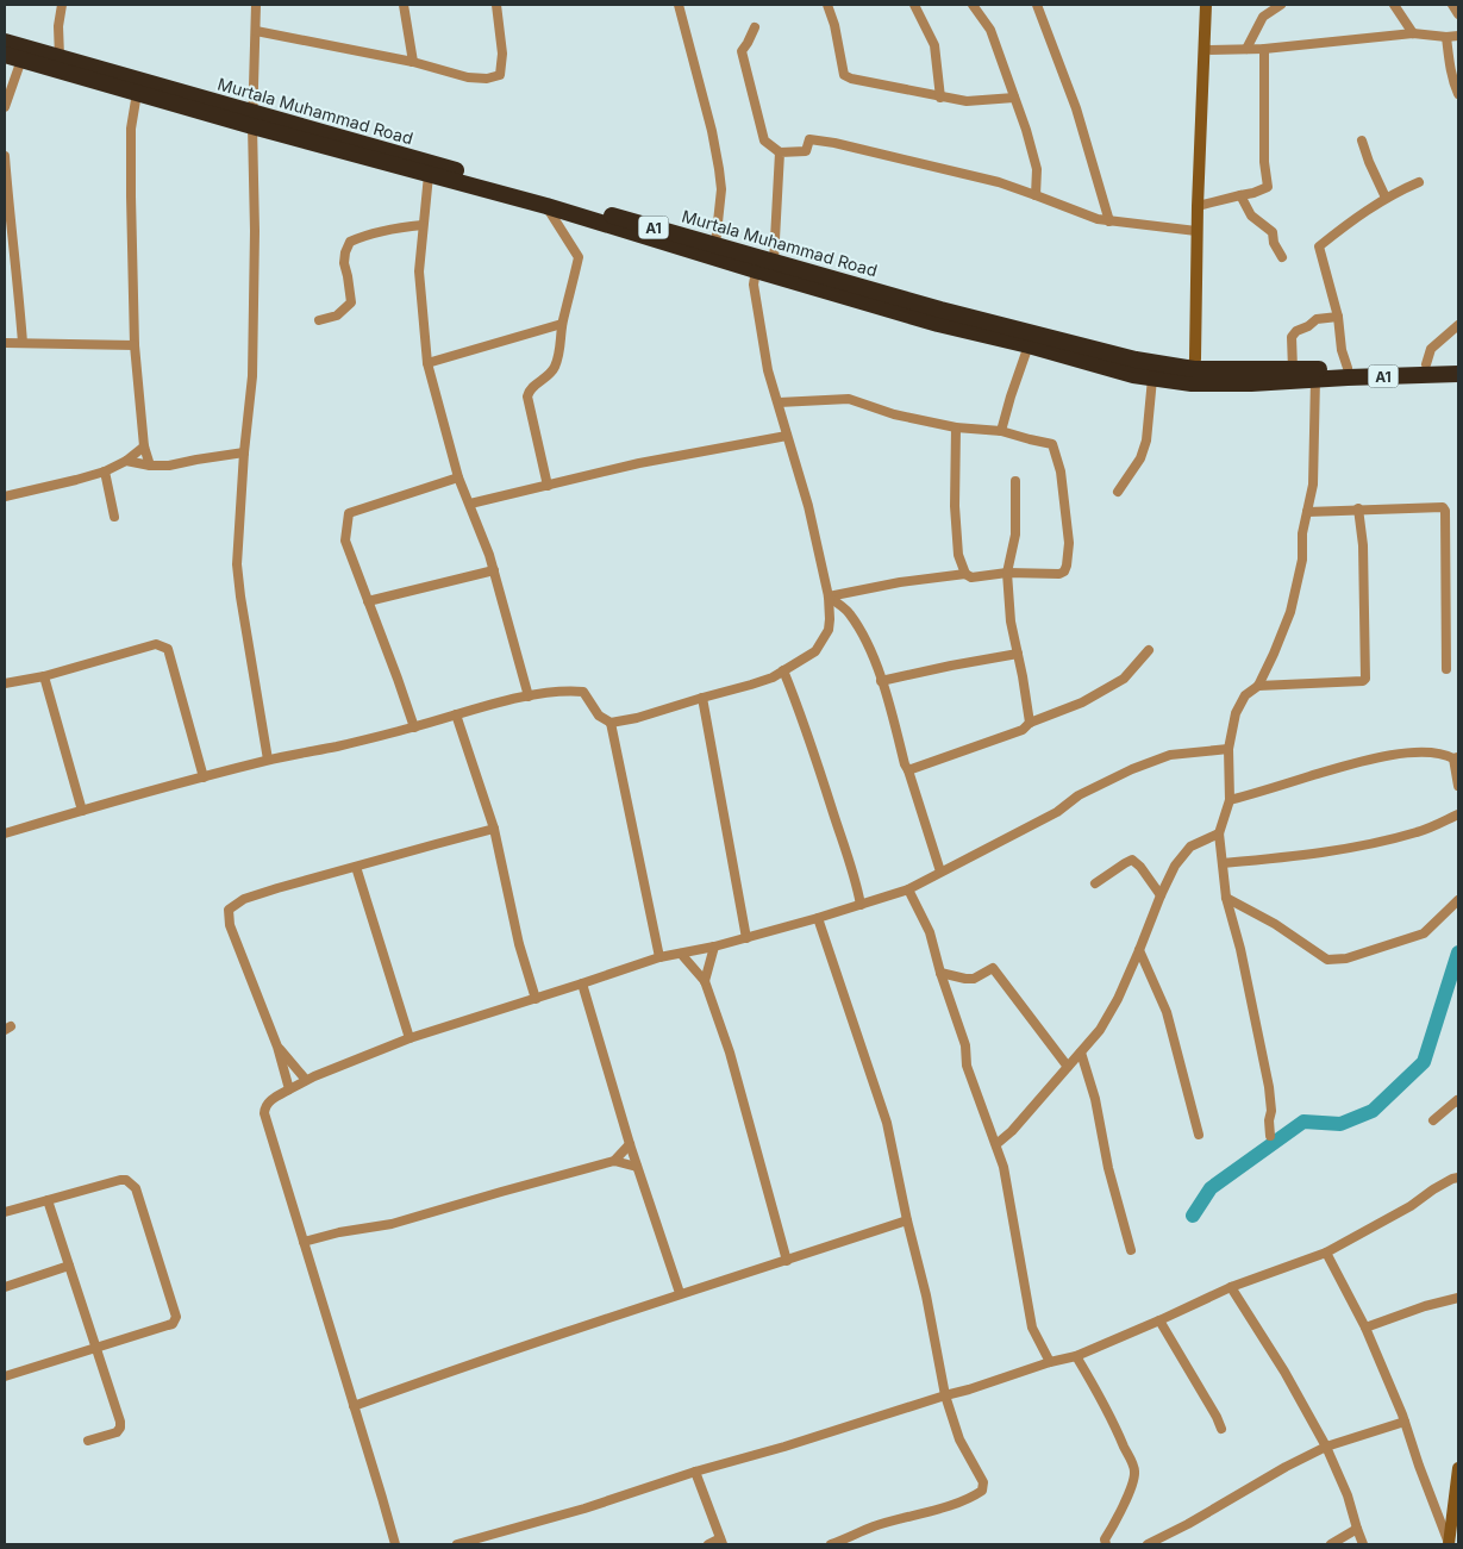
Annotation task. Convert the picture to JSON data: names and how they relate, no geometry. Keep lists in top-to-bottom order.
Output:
{
  "streets": {
    "highway": ["Murtala Muhammad Road", "A1"]
  },
  "crossings": [
    ["Murtala Muhammad Road", "A1"]
  ]
}
